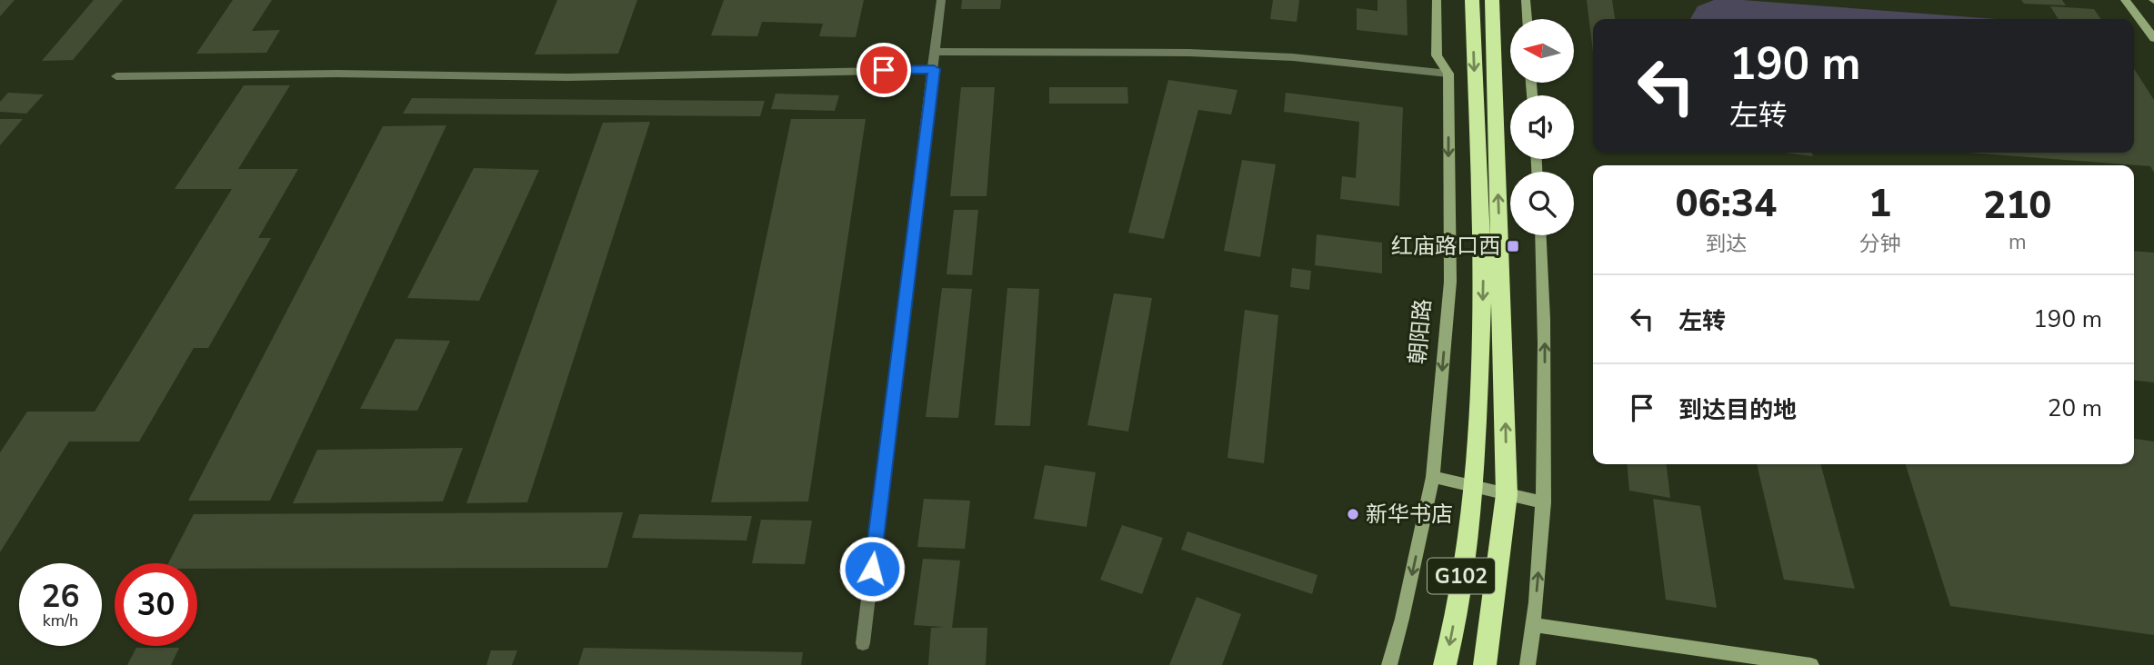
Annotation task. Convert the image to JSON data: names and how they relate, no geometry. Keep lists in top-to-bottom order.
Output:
{
  "streets": {
    "highway": ["G102"],
    "street": ["朝阳路"]
  },
  "places": {
    "transit": ["红庙路口西"],
    "other": ["新华书店"]
  },
  "north": "left",
  "page": {
    "turn": ["190 m", "左转"],
    "eta": [
      "06:34",
      "到达",
      "1",
      "分钟",
      "210",
      "m"
    ],
    "list": [
      {
        "name": "左转",
        "value": "190 m"
      },
      {
        "name": "到达目的地",
        "value": "20 m"
      }
    ],
    "speed": "26 km/h",
    "limit": "30"
  }
}
